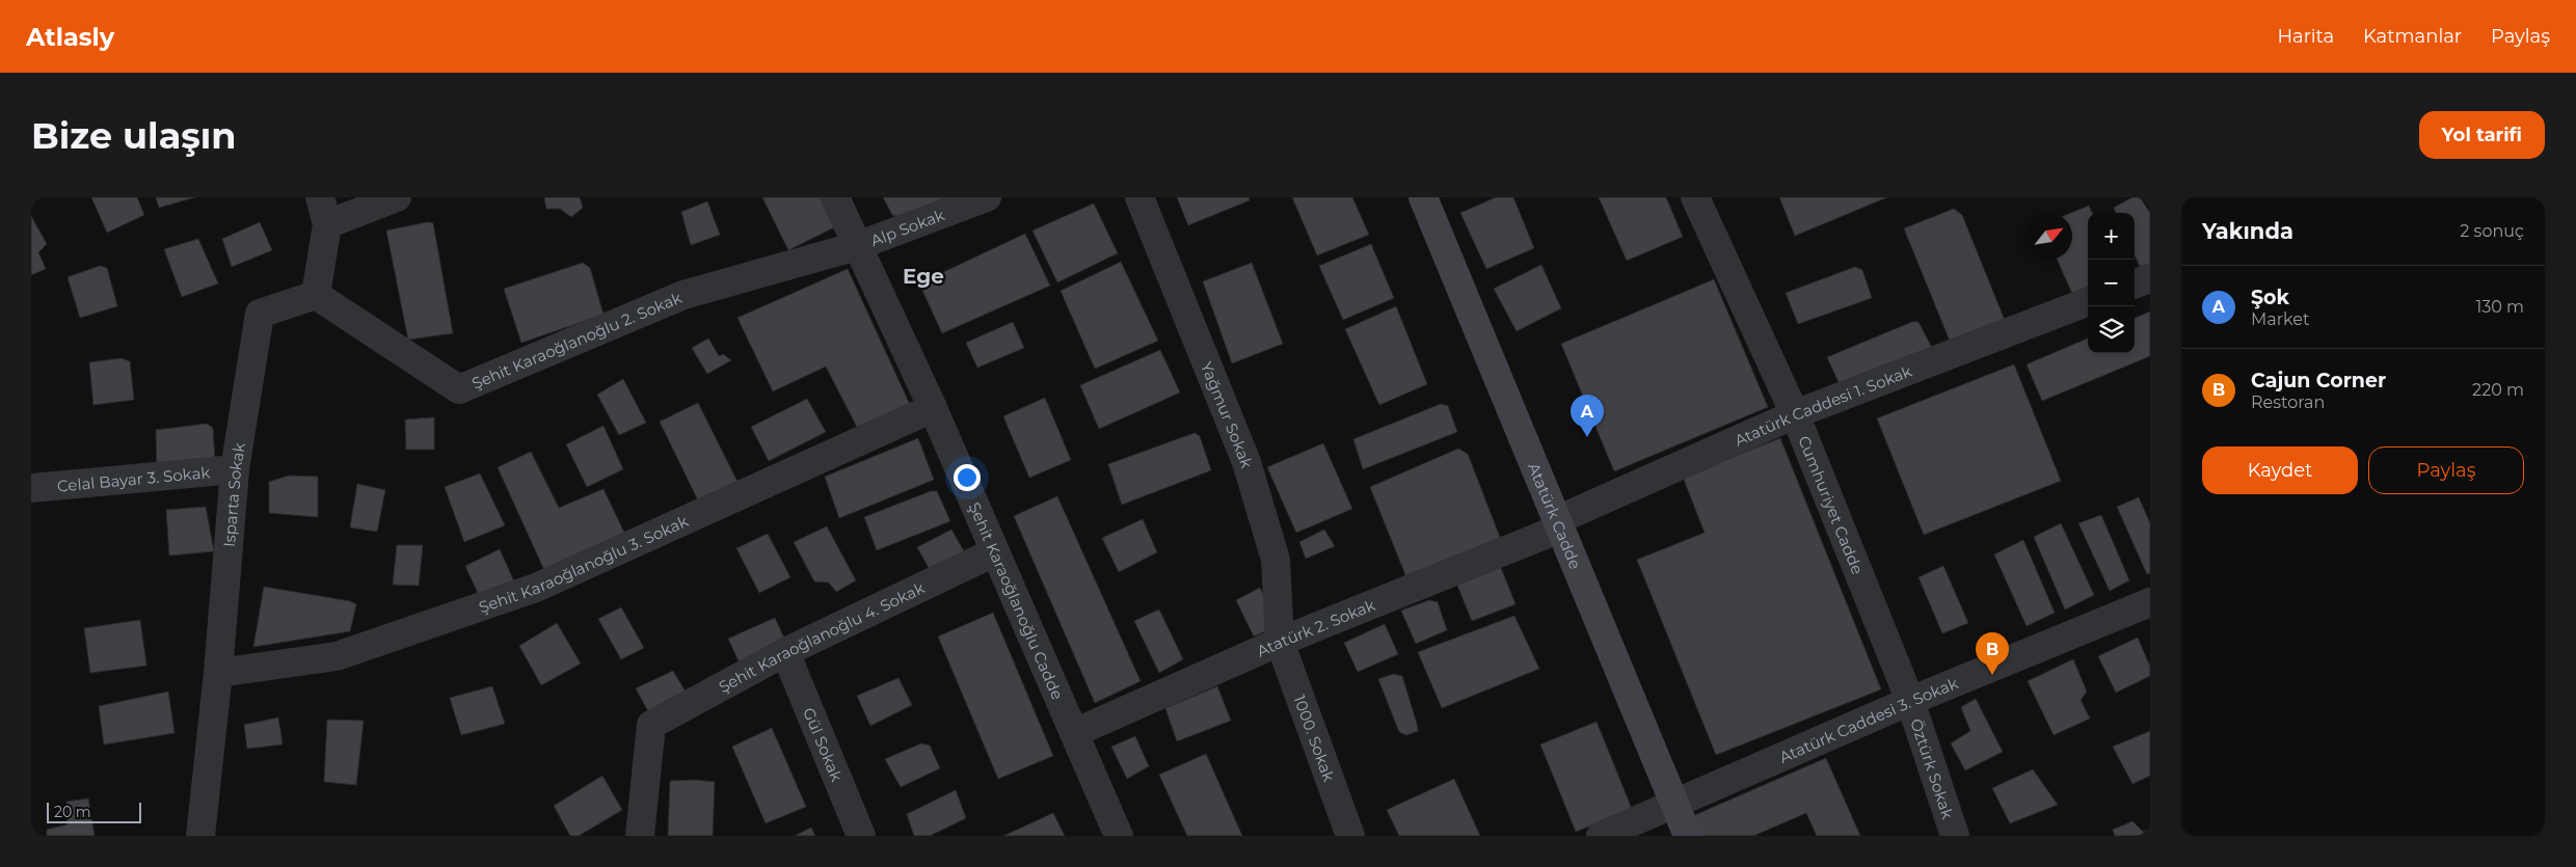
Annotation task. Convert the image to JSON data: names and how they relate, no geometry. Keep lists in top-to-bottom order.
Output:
{
  "streets": {
    "main road": ["Atatürk Cadde"],
    "street": [
      "Alp Sokak",
      "Şehit Karaoğlanoğlu 2. Sokak",
      "Atatürk Caddesi 1. Sokak",
      "Yağmur Sokak",
      "Celal Bayar 3. Sokak",
      "Isparta Sokak",
      "Cumhuriyet Cadde",
      "Şehit Karaoğlanoğlu 3. Sokak",
      "Şehit Karaoğlanoğlu Cadde",
      "Atatürk 2. Sokak",
      "Şehit Karaoğlanoğlu 4. Sokak",
      "Atatürk Caddesi 3. Sokak",
      "1000. Sokak",
      "Gül Sokak",
      "Öztürk Sokak"
    ]
  },
  "crossings": [
    ["Alp Sokak", "Şehit Karaoğlanoğlu 2. Sokak"],
    ["Alp Sokak", "Şehit Karaoğlanoğlu Cadde"],
    ["Şehit Karaoğlanoğlu 2. Sokak", "Isparta Sokak"],
    ["Şehit Karaoğlanoğlu 2. Sokak", "Şehit Karaoğlanoğlu Cadde"],
    ["Atatürk Caddesi 1. Sokak", "Cumhuriyet Cadde"],
    ["Atatürk Caddesi 1. Sokak", "Atatürk Cadde"],
    ["Atatürk Caddesi 1. Sokak", "Atatürk 2. Sokak"],
    ["Yağmur Sokak", "Atatürk 2. Sokak"],
    ["Yağmur Sokak", "1000. Sokak"],
    ["Celal Bayar 3. Sokak", "Isparta Sokak"],
    ["Isparta Sokak", "Şehit Karaoğlanoğlu 3. Sokak"],
    ["Cumhuriyet Cadde", "Atatürk Caddesi 3. Sokak"],
    ["Cumhuriyet Cadde", "Öztürk Sokak"],
    ["Atatürk Cadde", "Atatürk 2. Sokak"],
    ["Atatürk Cadde", "Atatürk Caddesi 3. Sokak"],
    ["Şehit Karaoğlanoğlu 3. Sokak", "Şehit Karaoğlanoğlu Cadde"],
    ["Şehit Karaoğlanoğlu Cadde", "Atatürk 2. Sokak"],
    ["Şehit Karaoğlanoğlu Cadde", "Şehit Karaoğlanoğlu 4. Sokak"],
    ["Atatürk 2. Sokak", "1000. Sokak"],
    ["Şehit Karaoğlanoğlu 4. Sokak", "Gül Sokak"],
    ["Atatürk Caddesi 3. Sokak", "Öztürk Sokak"]
  ],
  "districts": ["Ege"],
  "scale_bar": "20 m",
  "north": "top right",
  "page": {
    "header": "Atlasly",
    "nav": ["Harita", "Katmanlar", "Paylaş"],
    "buttons": [
      "Yol tarifi",
      ["Kaydet", "Paylaş"]
    ],
    "title": "Bize ulaşın",
    "heading": ["Yakında", "2 sonuç"],
    "map_buttons": ["+", "−"],
    "list": [
      {
        "mark": "A",
        "name": "Şok",
        "note": "Market",
        "value": "130 m"
      },
      {
        "mark": "B",
        "name": "Cajun Corner",
        "note": "Restoran",
        "value": "220 m"
      }
    ],
    "pins": ["A", "B"],
    "scale": "20 m"
  }
}
